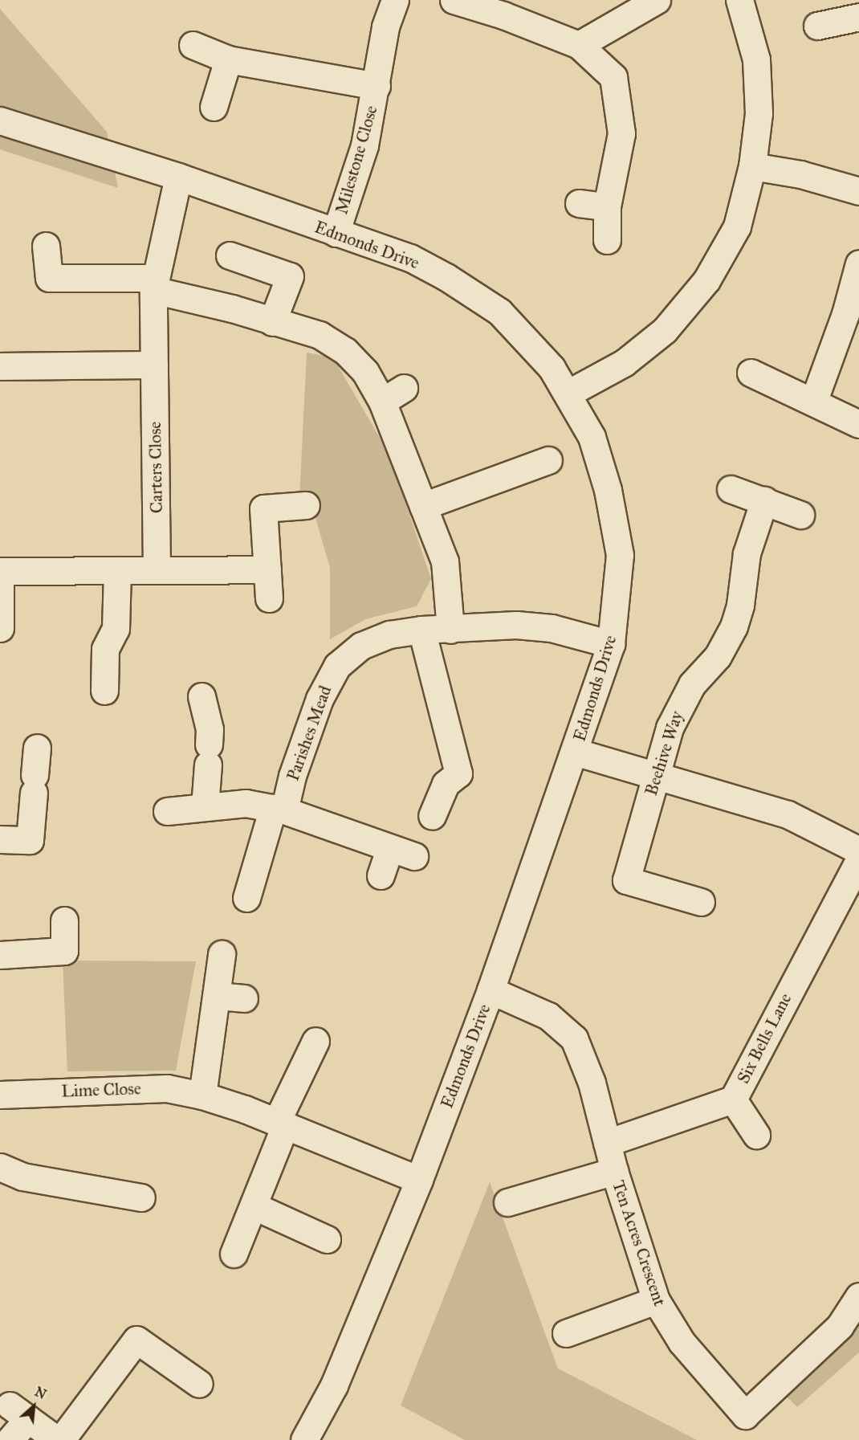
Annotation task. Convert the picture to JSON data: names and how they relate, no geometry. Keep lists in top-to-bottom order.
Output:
{
  "streets": {
    "street": [
      "Milestone Close",
      "Edmonds Drive",
      "Carters Close",
      "Parishes Mead",
      "Beehive Way",
      "Six Bells Lane",
      "Lime Close",
      "Ten Acres Crescent"
    ]
  },
  "crossings": [
    ["Milestone Close", "Edmonds Drive"],
    ["Edmonds Drive", "Carters Close"],
    ["Edmonds Drive", "Parishes Mead"],
    ["Edmonds Drive", "Lime Close"],
    ["Edmonds Drive", "Ten Acres Crescent"],
    ["Six Bells Lane", "Ten Acres Crescent"]
  ],
  "north": "top right"
}
